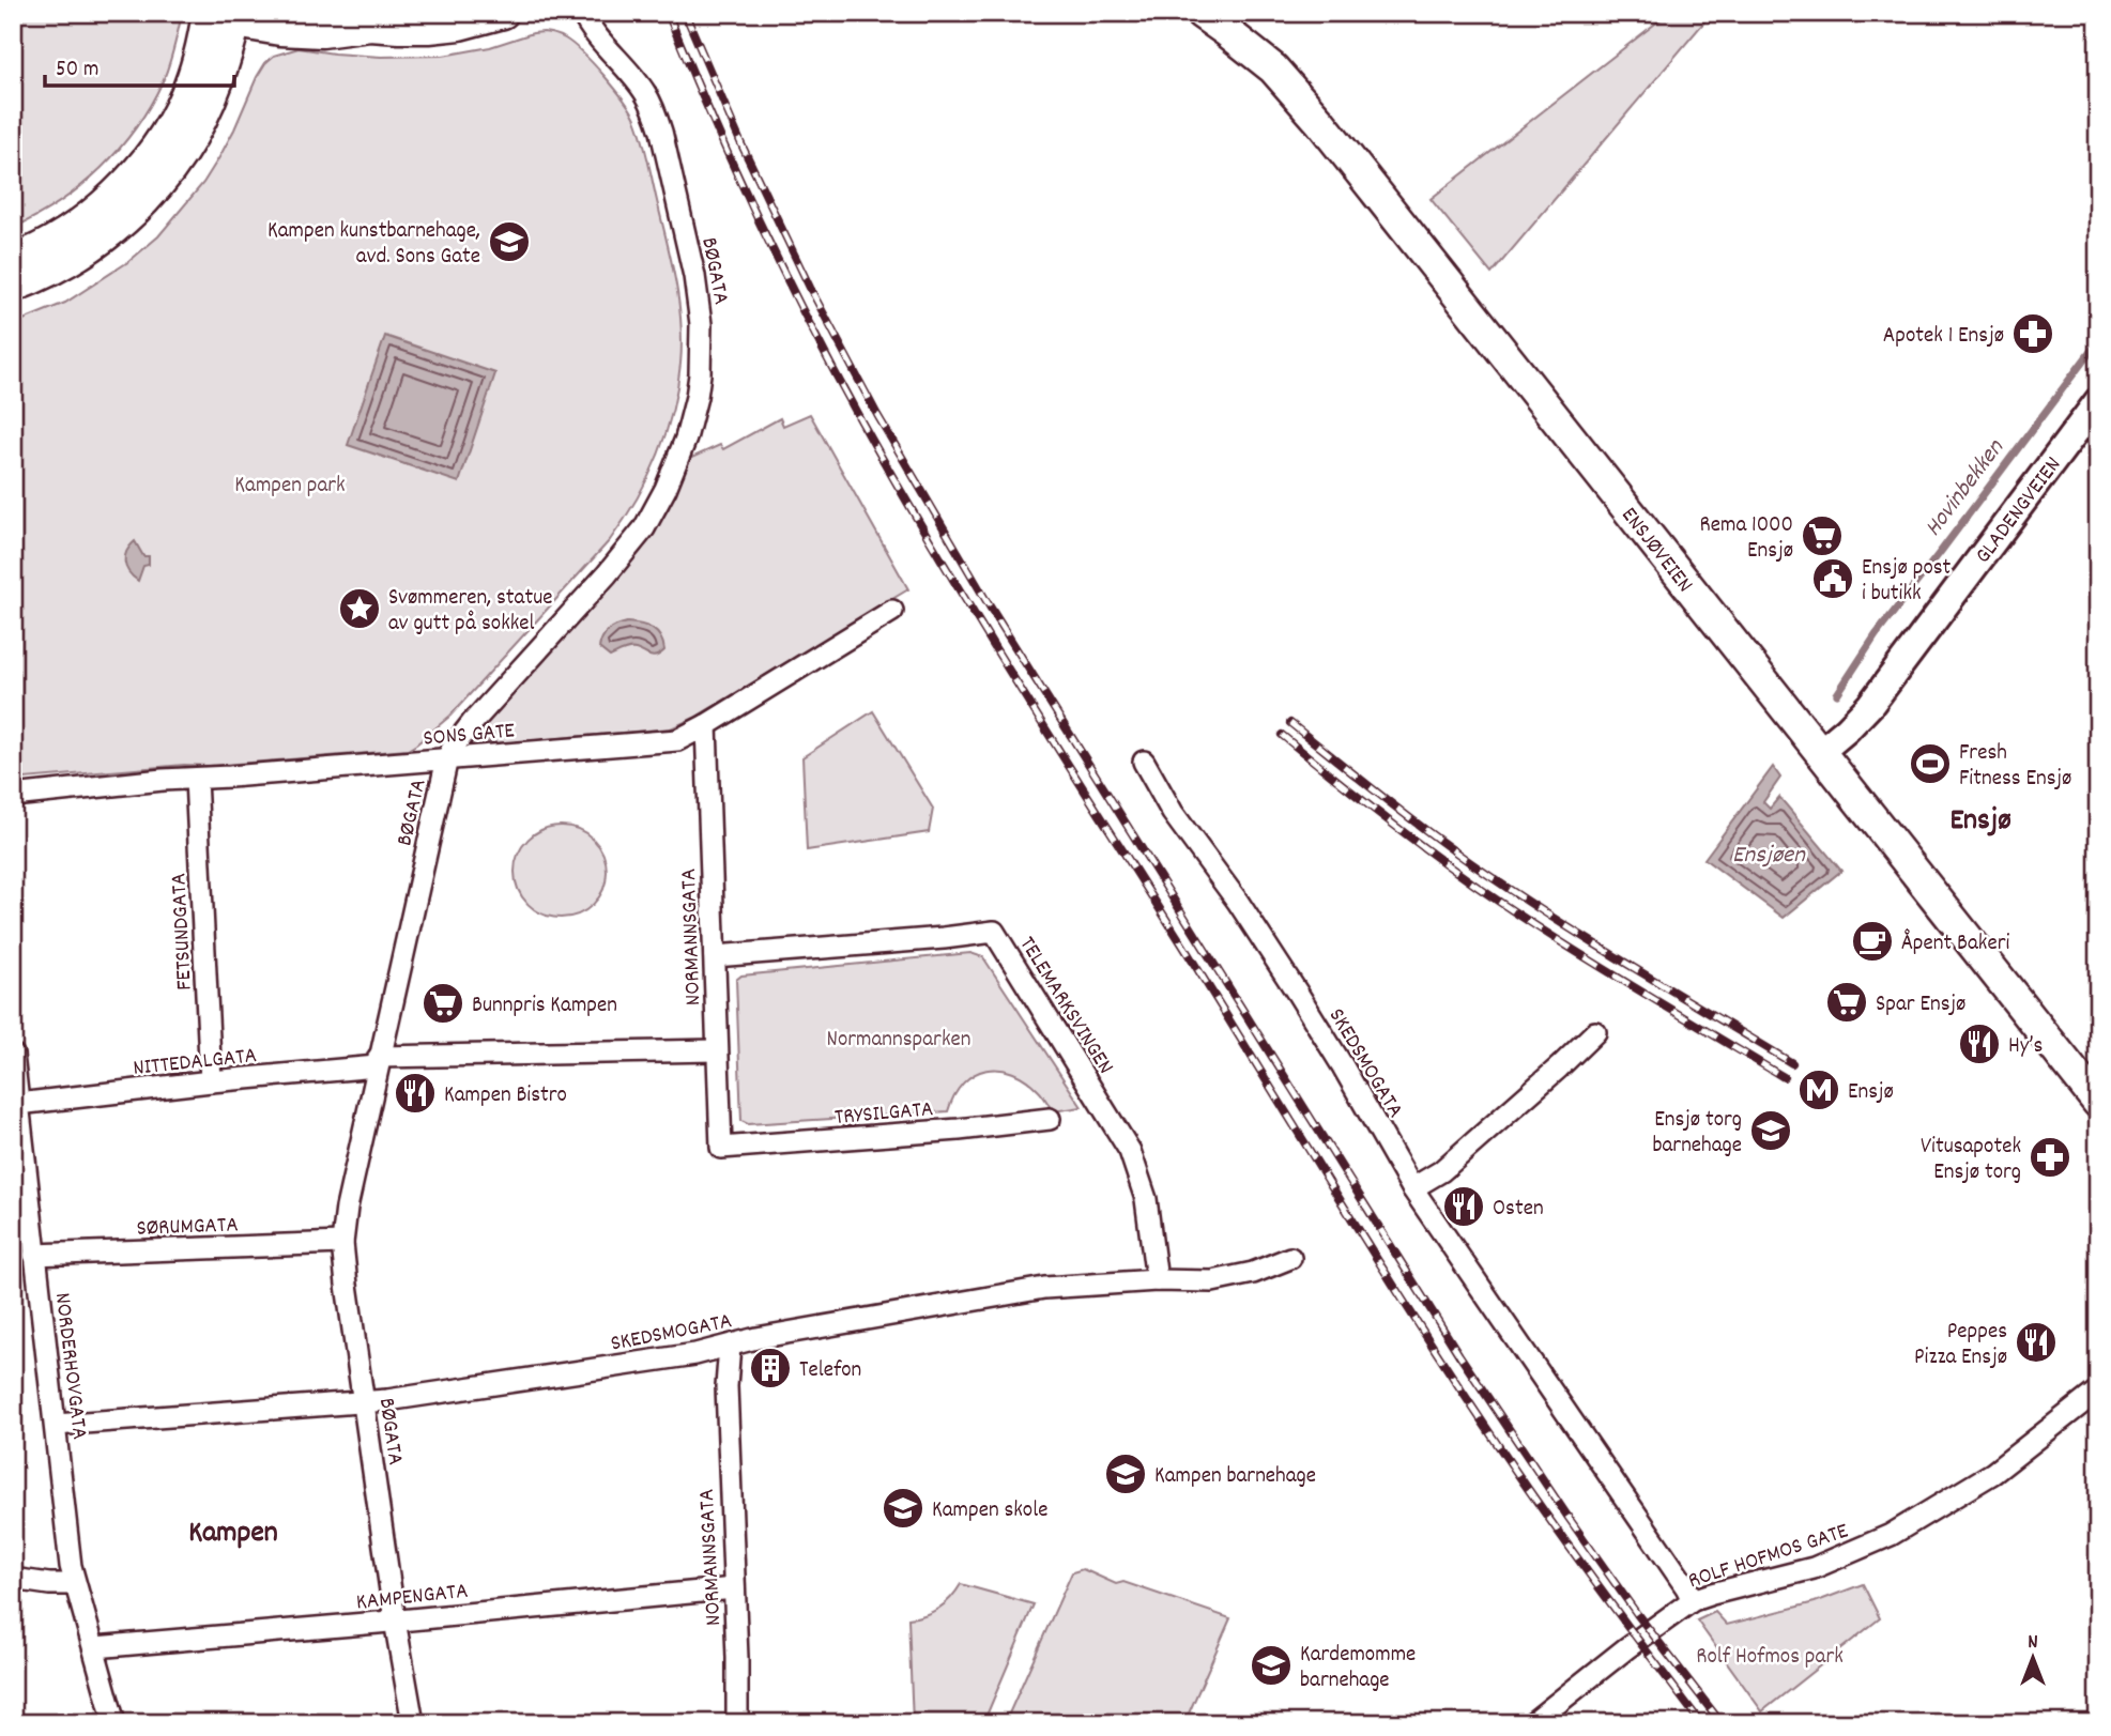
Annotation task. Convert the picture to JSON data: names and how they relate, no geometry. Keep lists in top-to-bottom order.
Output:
{
  "streets": {
    "main road": ["ENSJØVEIEN"],
    "street": [
      "BØGATA",
      "GLADENGVEIEN",
      "SONS GATE",
      "FETSUNDGATA",
      "NORMANNSGATA",
      "TELEMARKSVINGEN",
      "NITTEDALGATA",
      "SKEDSMOGATA",
      "TRYSILGATA",
      "SØRUMGATA",
      "NORDERHOVGATA",
      "ROLF HOFMOS GATE",
      "KAMPENGATA"
    ]
  },
  "crossings": [
    ["BØGATA", "SONS GATE"],
    ["BØGATA", "NITTEDALGATA"],
    ["BØGATA", "SKEDSMOGATA"],
    ["BØGATA", "SØRUMGATA"],
    ["BØGATA", "KAMPENGATA"],
    ["GLADENGVEIEN", "ENSJØVEIEN"],
    ["SONS GATE", "FETSUNDGATA"],
    ["SONS GATE", "NORMANNSGATA"],
    ["FETSUNDGATA", "NITTEDALGATA"],
    ["NORMANNSGATA", "TELEMARKSVINGEN"],
    ["NORMANNSGATA", "NITTEDALGATA"],
    ["NORMANNSGATA", "SKEDSMOGATA"],
    ["NORMANNSGATA", "TRYSILGATA"],
    ["NORMANNSGATA", "KAMPENGATA"],
    ["TELEMARKSVINGEN", "SKEDSMOGATA"],
    ["NITTEDALGATA", "NORDERHOVGATA"],
    ["SKEDSMOGATA", "NORDERHOVGATA"],
    ["SKEDSMOGATA", "ROLF HOFMOS GATE"],
    ["SØRUMGATA", "NORDERHOVGATA"],
    ["NORDERHOVGATA", "KAMPENGATA"]
  ],
  "districts": ["Ensjø", "Kampen"],
  "water": ["Hovinbekken", "Ensjøen"],
  "parks": ["Kampen park", "Normannsparken", "Rolf Hofmos park"],
  "places": {
    "school or university": [
      "Kampen kunstbarnehage, avd. Sons Gate",
      "Ensjø torg barnehage",
      "Kampen barnehage",
      "Kampen skole",
      "Kardemomme barnehage"
    ],
    "pharmacy": ["Apotek 1 Ensjø", "Vitusapotek Ensjø torg"],
    "supermarket": ["Rema 1000 Ensjø", "Spar Ensjø", "Bunnpris Kampen"],
    "public building": ["Ensjø post i butikk"],
    "place": ["Svømmeren, statue av gutt på sokkel"],
    "sports": ["Fresh Fitness Ensjø"],
    "cafe": ["Åpent Bakeri"],
    "restaurant": [
      "Hy’s",
      "Kampen Bistro",
      "Osten",
      "Peppes Pizza Ensjø"
    ],
    "metro station": ["Ensjø"],
    "building": ["Telefon"]
  },
  "scale_bar": "50 m",
  "north": "top"
}
